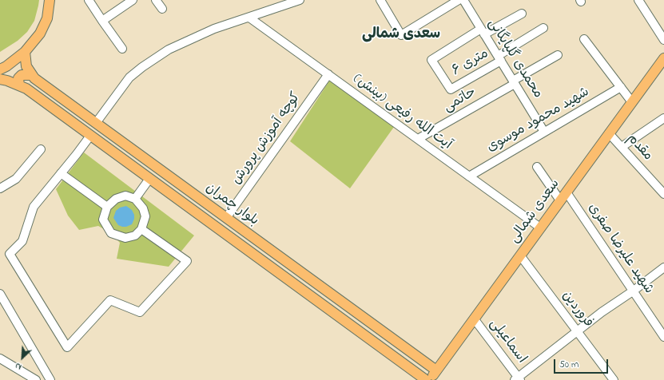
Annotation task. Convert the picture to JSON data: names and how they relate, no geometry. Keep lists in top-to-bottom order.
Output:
{
  "streets": {
    "main road": ["بلوار چمران", "سعدی شمالی"],
    "street": [
      "محمدی گلپایگانی",
      "۶ متری",
      "حاتمی",
      "آیت الله رفیعی (بینش)",
      "شهید محمود موسوی",
      "کوچه آموزش پرورش",
      "مقدم",
      "شهید علیرضا صفری",
      "فروردین",
      "اسماعیلی"
    ]
  },
  "crossings": [
    ["محمدی گلپایگانی", "۶ متری"],
    ["محمدی گلپایگانی", "حاتمی"],
    ["محمدی گلپایگانی", "شهید محمود موسوی"],
    ["حاتمی", "آیت الله رفیعی (بینش)"],
    ["آیت الله رفیعی (بینش)", "شهید محمود موسوی"],
    ["آیت الله رفیعی (بینش)", "کوچه آموزش پرورش"],
    ["آیت الله رفیعی (بینش)", "سعدی شمالی"],
    ["کوچه آموزش پرورش", "بلوار چمران"],
    ["مقدم", "سعدی شمالی"],
    ["بلوار چمران", "سعدی شمالی"],
    ["سعدی شمالی", "شهید علیرضا صفری"],
    ["سعدی شمالی", "فروردین"],
    ["سعدی شمالی", "اسماعیلی"]
  ],
  "districts": ["سعدی شمالی"],
  "scale_bar": "50 m",
  "north": "bottom left"
}
